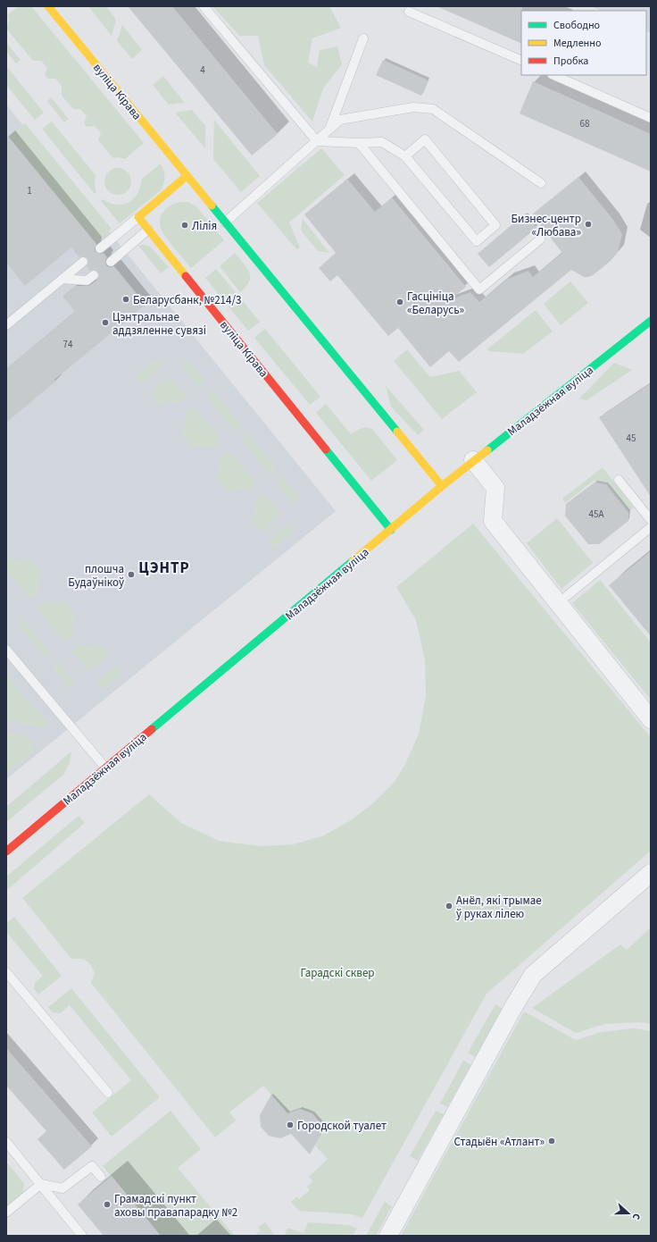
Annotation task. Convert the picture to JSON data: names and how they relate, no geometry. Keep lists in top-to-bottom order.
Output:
{
  "streets": {
    "street": ["вуліца Кірава", "Маладзёжная вуліца"]
  },
  "crossings": [
    ["вуліца Кірава", "Маладзёжная вуліца"]
  ],
  "districts": ["ЦЭНТР"],
  "parks": ["Гарадскі сквер"],
  "places": [
    "Бизнес-центр «Любава»",
    "Лілія",
    "Беларусбанк, №214/3",
    "Гасцініца «Беларусь»",
    "Цэнтральнае аддзяленне сувязі",
    "плошча Будаўнікоў",
    "Анёл, які трымае ў руках лілею",
    "Городской туалет",
    "Стадыён «Атлант»",
    "Грамадскі пункт аховы правапарадку №2"
  ],
  "house_numbers": [
    "4",
    "68",
    "1",
    "74",
    "45",
    "45А"
  ],
  "legend": ["Свободно", "Медленно", "Пробка"],
  "north": "right"
}
